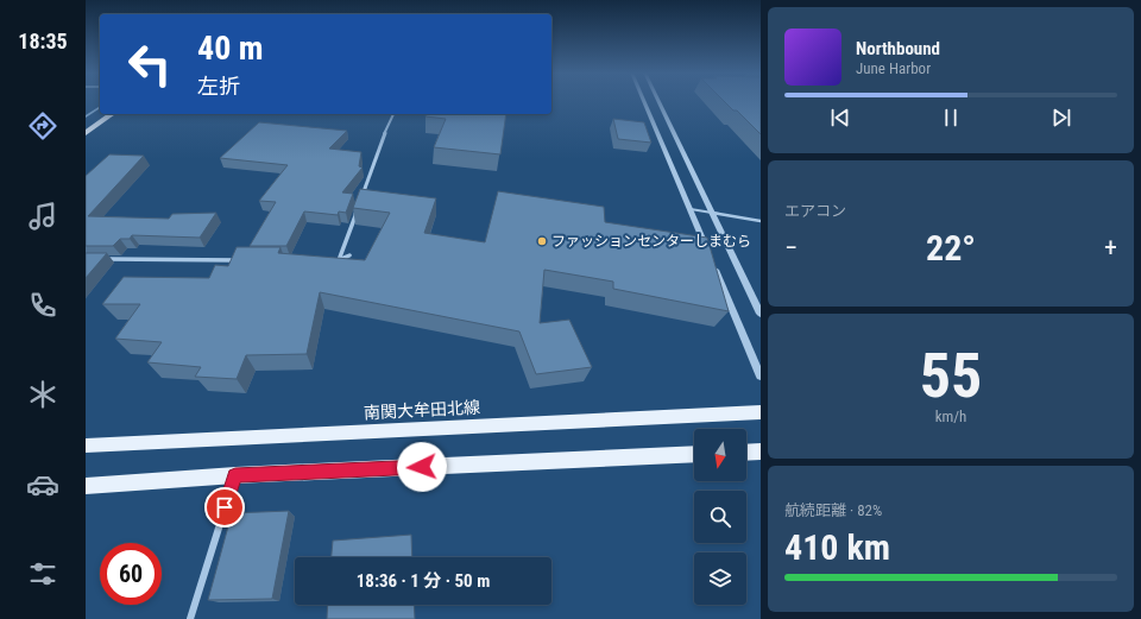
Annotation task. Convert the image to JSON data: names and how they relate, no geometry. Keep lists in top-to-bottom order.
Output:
{
  "streets": {
    "main road": ["南関大牟田北線"]
  },
  "places": ["ファッションセンターしまむら"],
  "north": "bottom",
  "page": {
    "tabs": "18:35",
    "turn": ["40 m", "左折"],
    "song": ["Northbound", "June Harbor"],
    "tile": [
      "エアコン",
      ["55", "km/h"],
      ["航続距離 · 82%", "410 km"]
    ],
    "heat": ["−", "22°", "+"],
    "limit": "60",
    "trip": "18:36 · 1 分 · 50 m"
  }
}
